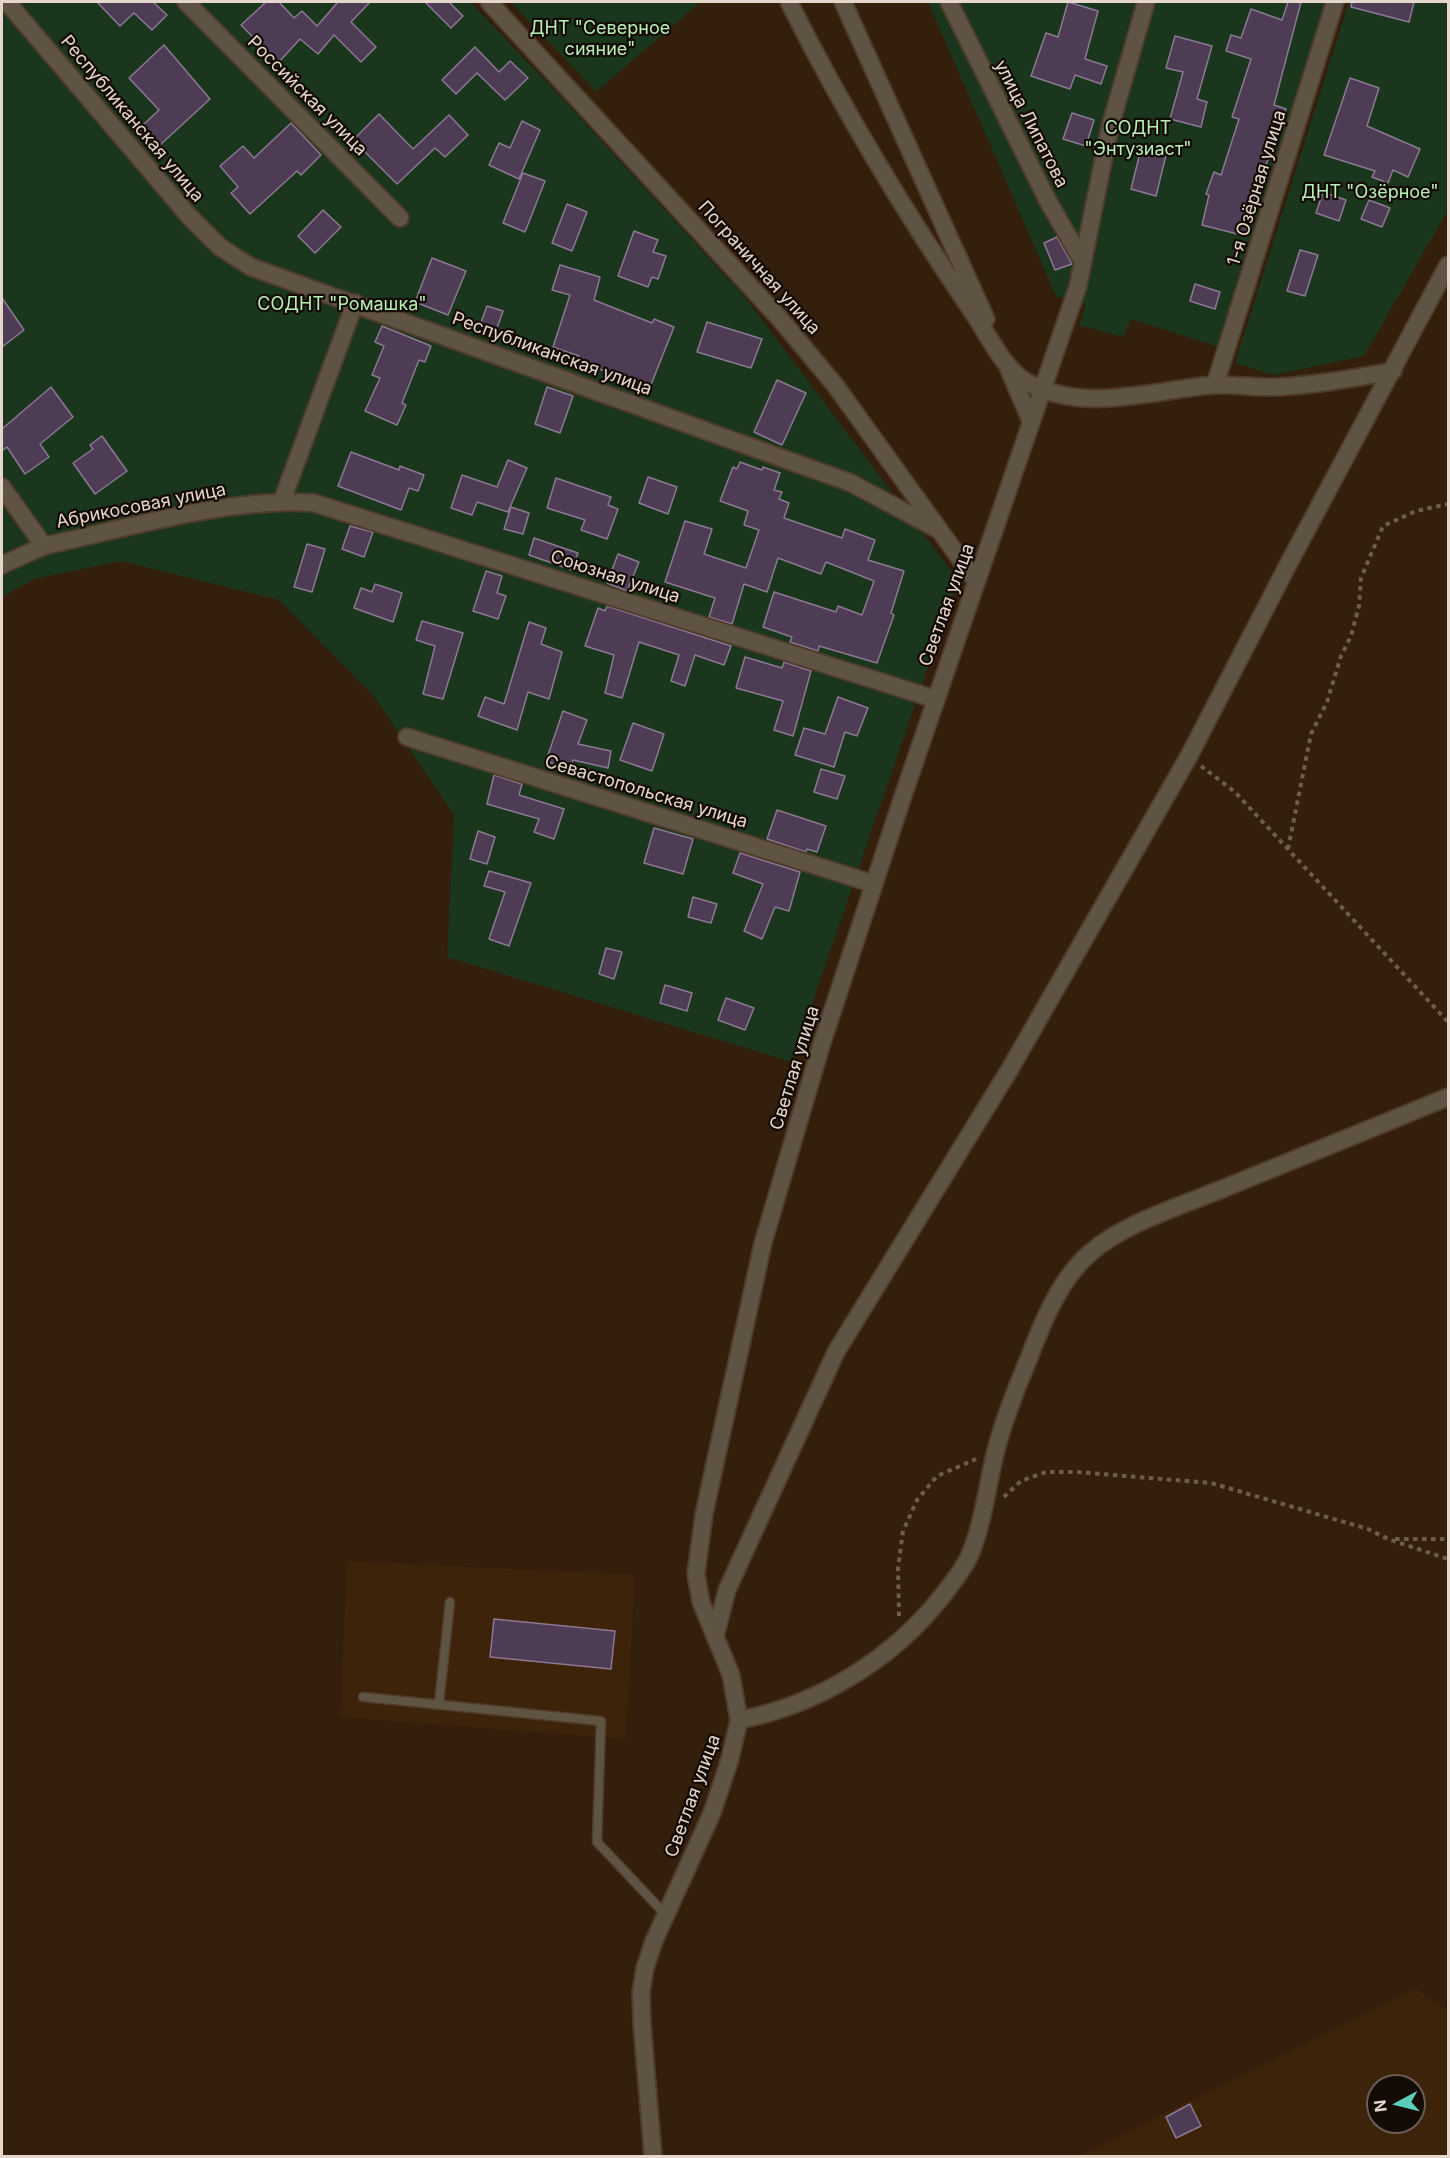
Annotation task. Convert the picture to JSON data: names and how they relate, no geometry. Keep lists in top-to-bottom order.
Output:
{
  "streets": {
    "street": [
      "Российская улица",
      "Республиканская улица",
      "улица Липатова",
      "1-я Озёрная улица",
      "Пограничная улица",
      "Абрикосовая улица",
      "Союзная улица",
      "Светлая улица",
      "Севастопольская улица"
    ]
  },
  "crossings": [
    ["Республиканская улица", "Пограничная улица"],
    ["улица Липатова", "Светлая улица"],
    ["Пограничная улица", "Светлая улица"],
    ["Абрикосовая улица", "Союзная улица"],
    ["Союзная улица", "Светлая улица"],
    ["Светлая улица", "Севастопольская улица"]
  ],
  "parks": [
    "ДНТ \"Северное сияние\"",
    "СОДНТ \"Энтузиаст\"",
    "ДНТ \"Озёрное\"",
    "СОДНТ \"Ромашка\""
  ],
  "north": "left"
}
